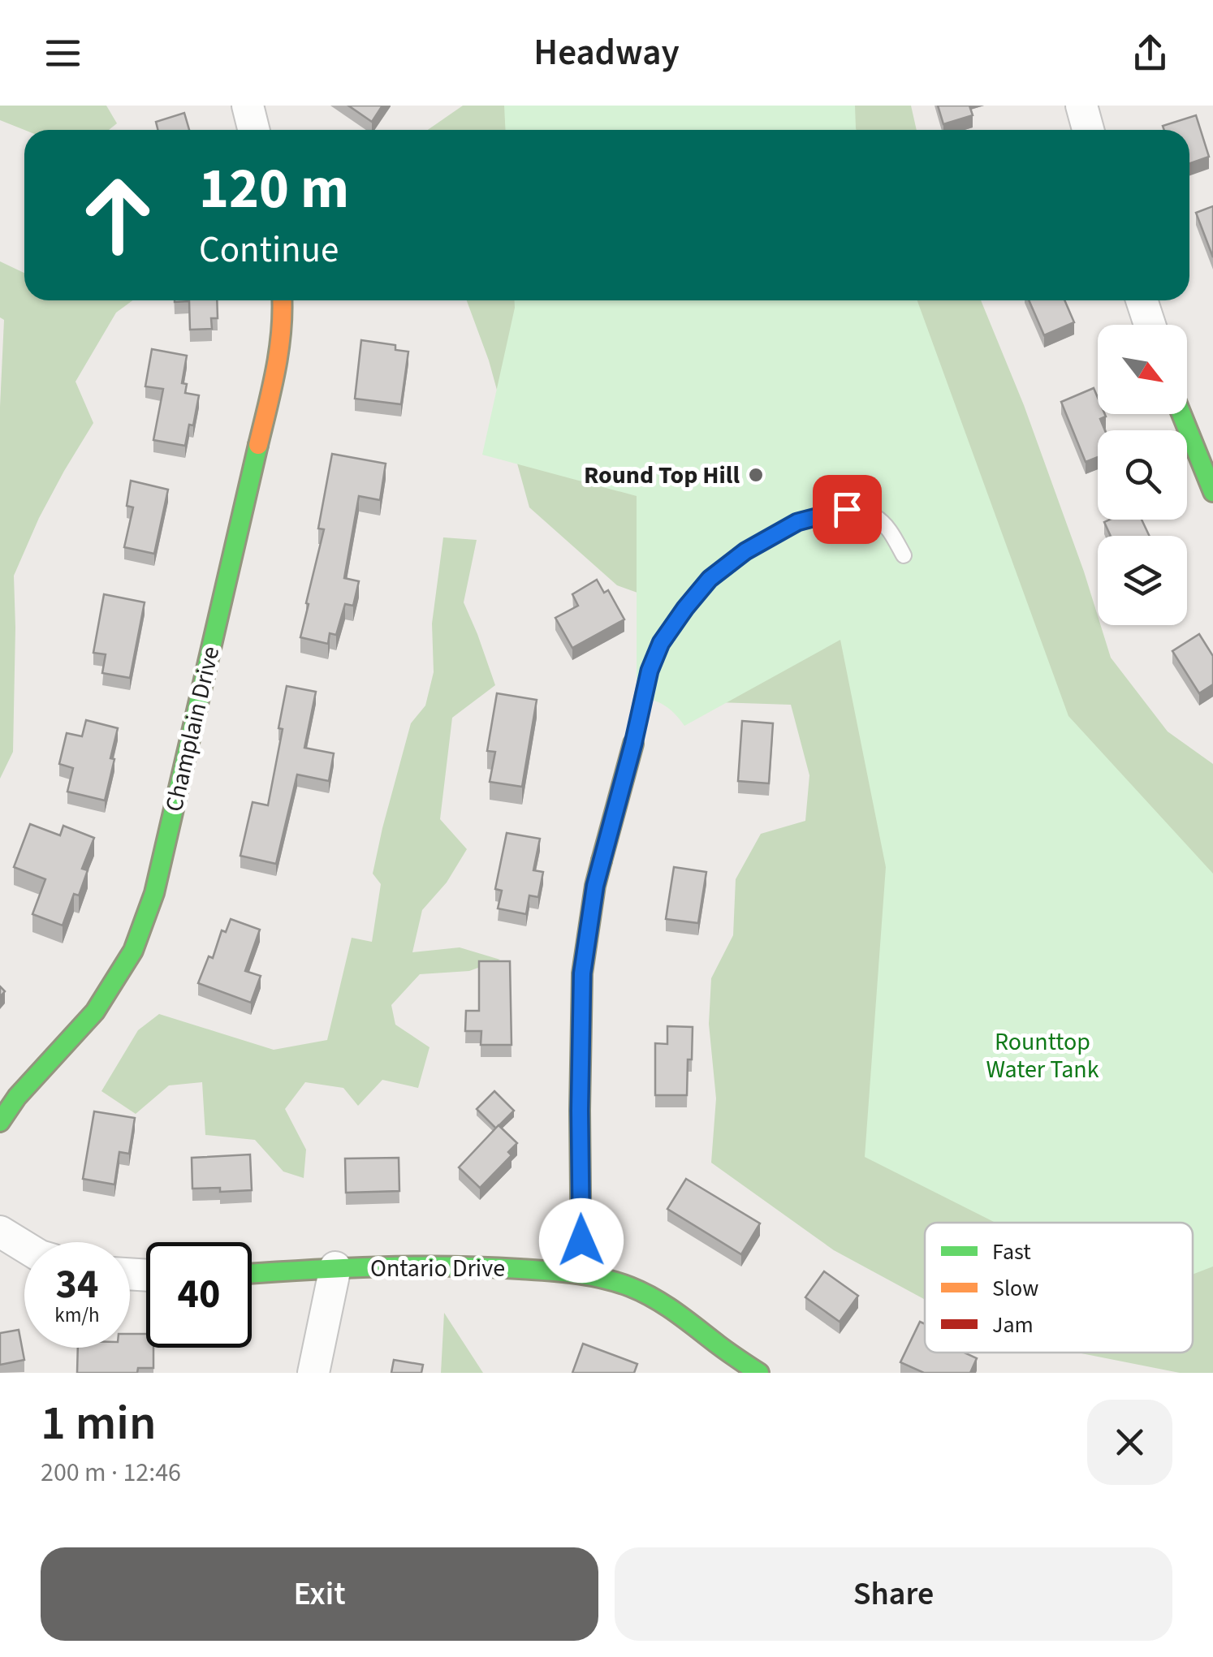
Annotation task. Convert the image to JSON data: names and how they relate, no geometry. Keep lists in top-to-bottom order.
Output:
{
  "streets": {
    "street": ["Champlain Drive", "Ontario Drive"]
  },
  "parks": ["Rounttop Water Tank"],
  "places": ["Round Top Hill"],
  "legend": ["Fast", "Slow", "Jam"],
  "north": "bottom right",
  "page": {
    "header": "Headway",
    "turn": ["120 m", "Continue"],
    "speed": "34 km/h",
    "limit": "40",
    "heading": ["1 min", "200 m · 12:46"],
    "buttons": ["Exit", "Share"]
  }
}
